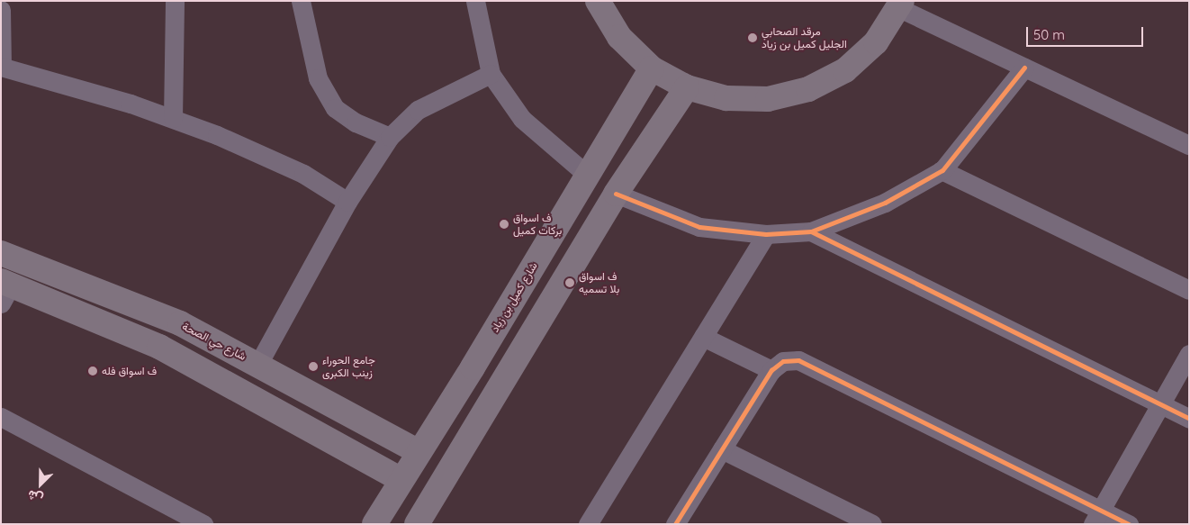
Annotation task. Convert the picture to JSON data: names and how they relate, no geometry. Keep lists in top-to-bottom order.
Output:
{
  "streets": {
    "main road": ["شارع كميل بن زياد", "شارع حي الصحة"]
  },
  "crossings": [
    ["شارع كميل بن زياد", "شارع حي الصحة"]
  ],
  "places": [
    "مرقد الصحابي الجليل كميل بن زياد",
    "ف اسواق بركات كميل",
    "ف اسواق بلا تسميه",
    "جامع الحوراء زينب الكبرى",
    "ف اسواق فله"
  ],
  "scale_bar": "50 m",
  "north": "bottom left"
}
